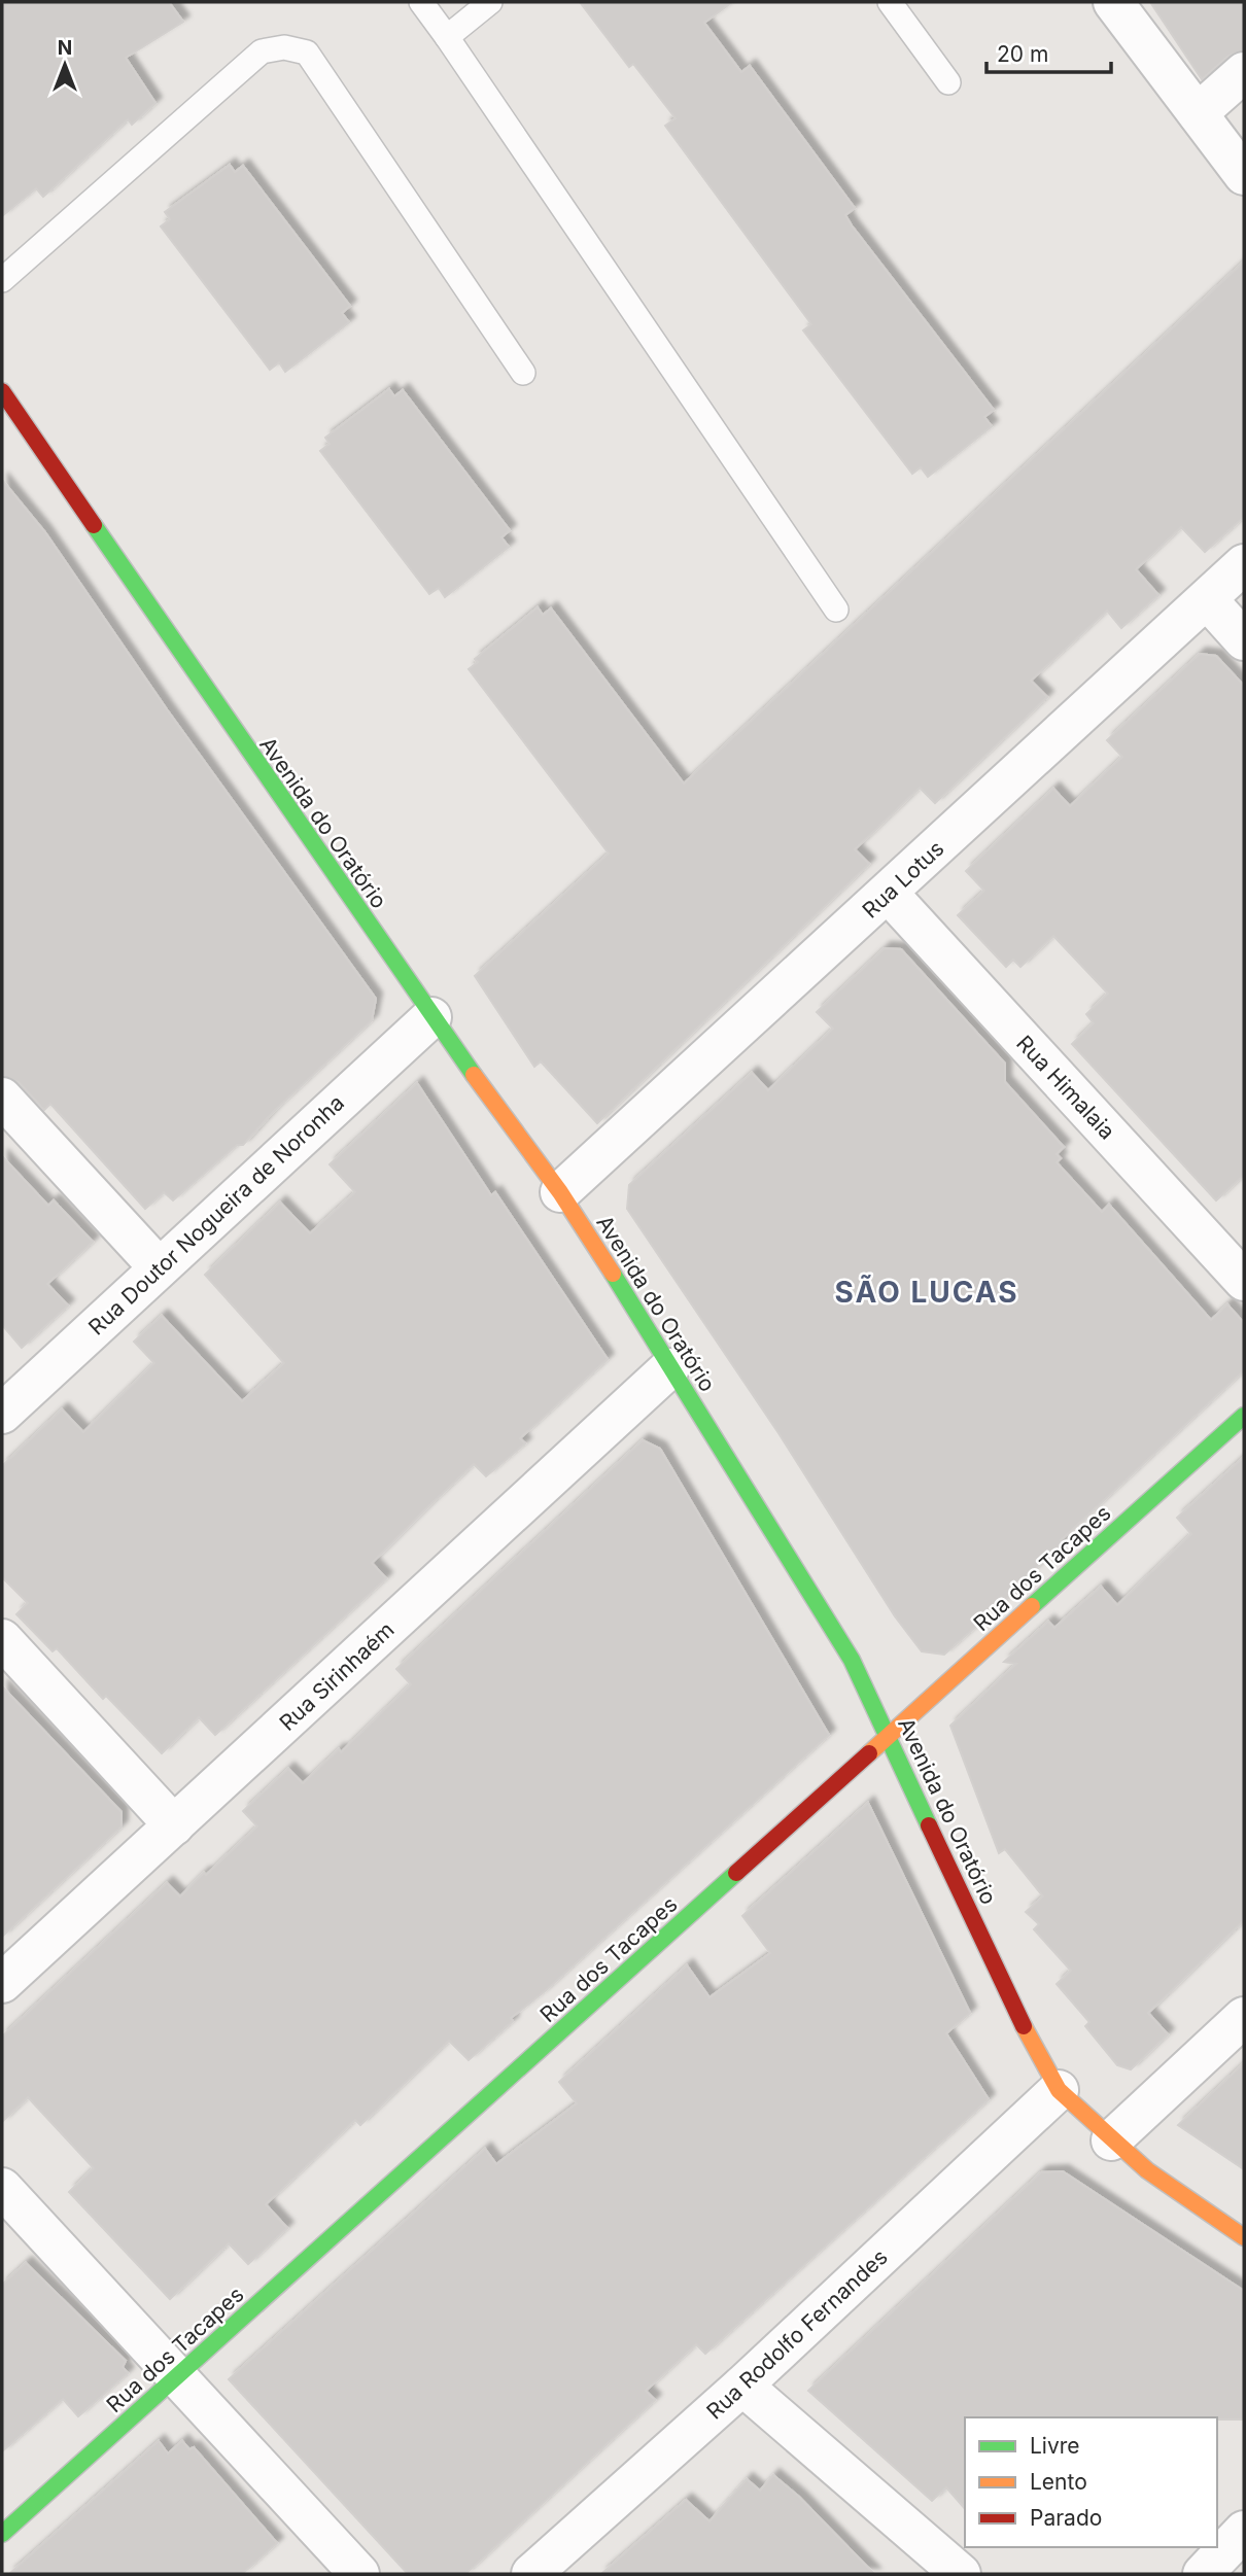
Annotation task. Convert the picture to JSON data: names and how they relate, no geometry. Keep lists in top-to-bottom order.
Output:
{
  "streets": {
    "main road": ["Avenida do Oratório", "Rua dos Tacapes"],
    "street": [
      "Rua Lotus",
      "Rua Himalaia",
      "Rua Doutor Nogueira de Noronha",
      "Rua Sirinhaém",
      "Rua Rodolfo Fernandes"
    ]
  },
  "crossings": [
    ["Avenida do Oratório", "Rua Lotus"],
    ["Avenida do Oratório", "Rua Doutor Nogueira de Noronha"],
    ["Avenida do Oratório", "Rua dos Tacapes"],
    ["Avenida do Oratório", "Rua Sirinhaém"],
    ["Avenida do Oratório", "Rua Rodolfo Fernandes"],
    ["Rua Lotus", "Rua Himalaia"]
  ],
  "districts": ["SÃO LUCAS"],
  "legend": ["Livre", "Lento", "Parado"],
  "scale_bar": "20 m",
  "north": "top"
}
